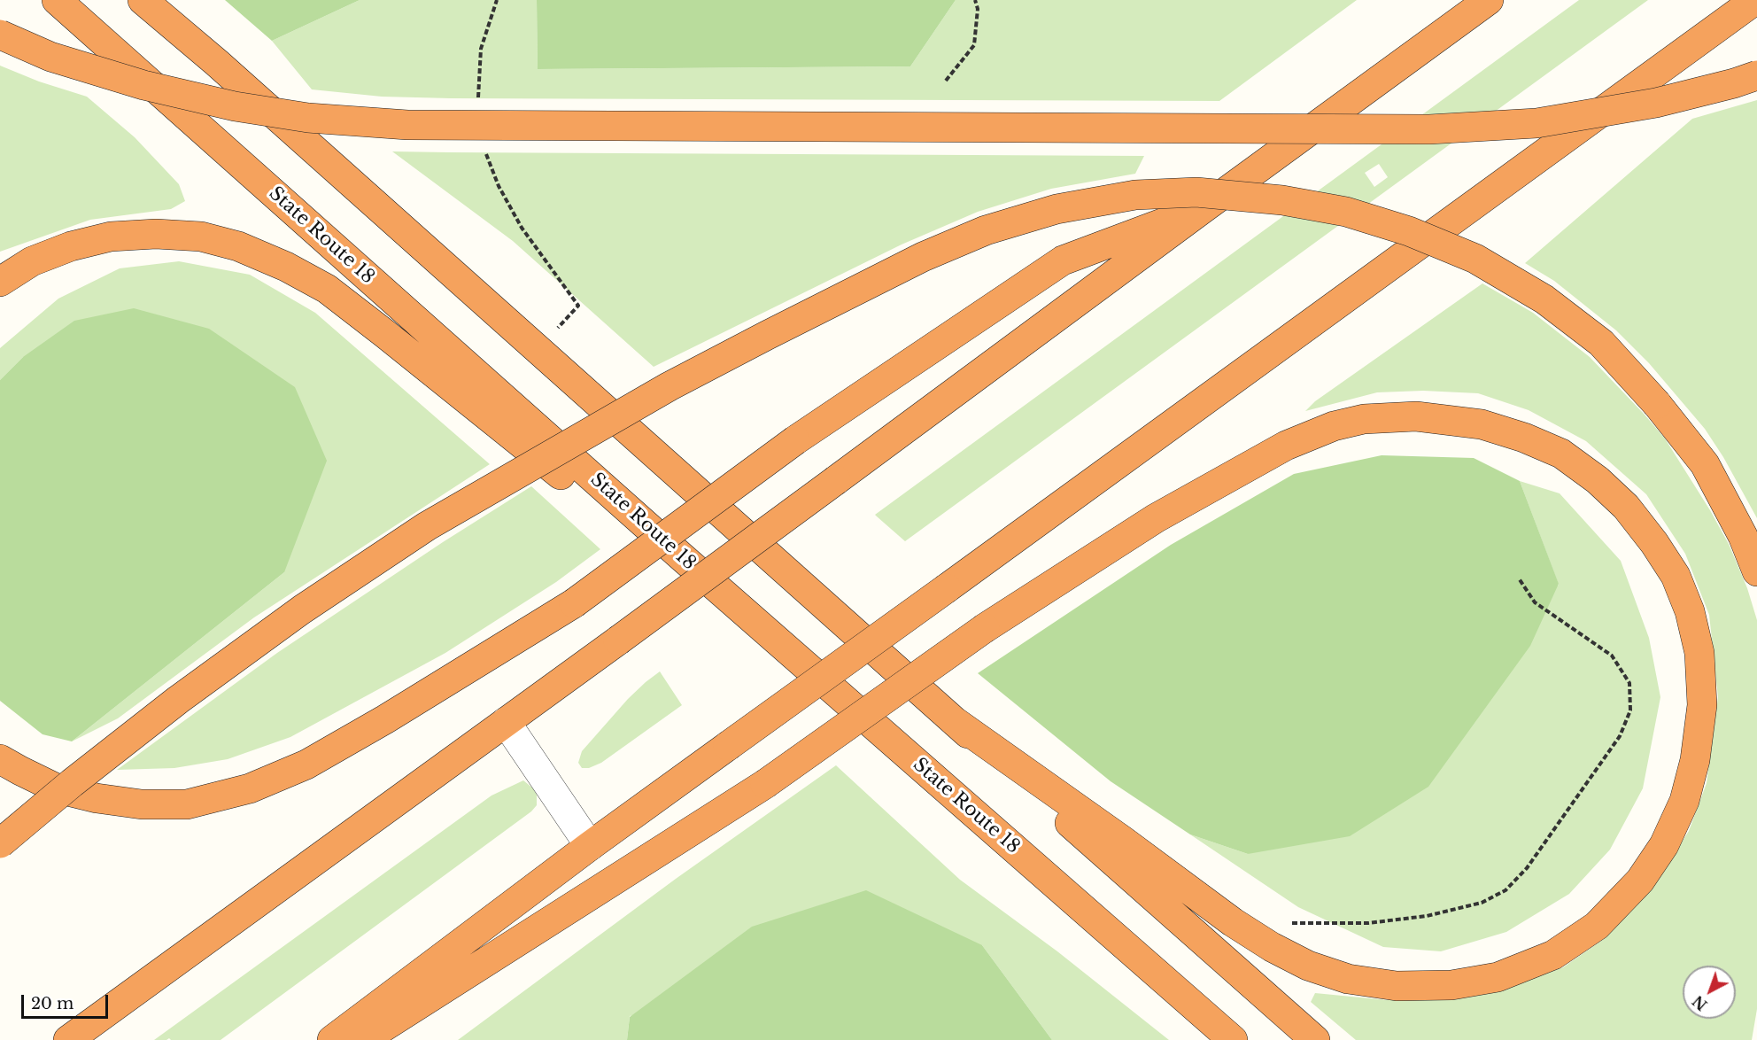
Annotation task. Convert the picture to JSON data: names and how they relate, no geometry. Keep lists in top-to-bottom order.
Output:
{
  "streets": {
    "highway": ["State Route 18"]
  },
  "scale_bar": "20 m",
  "north": "bottom left"
}
